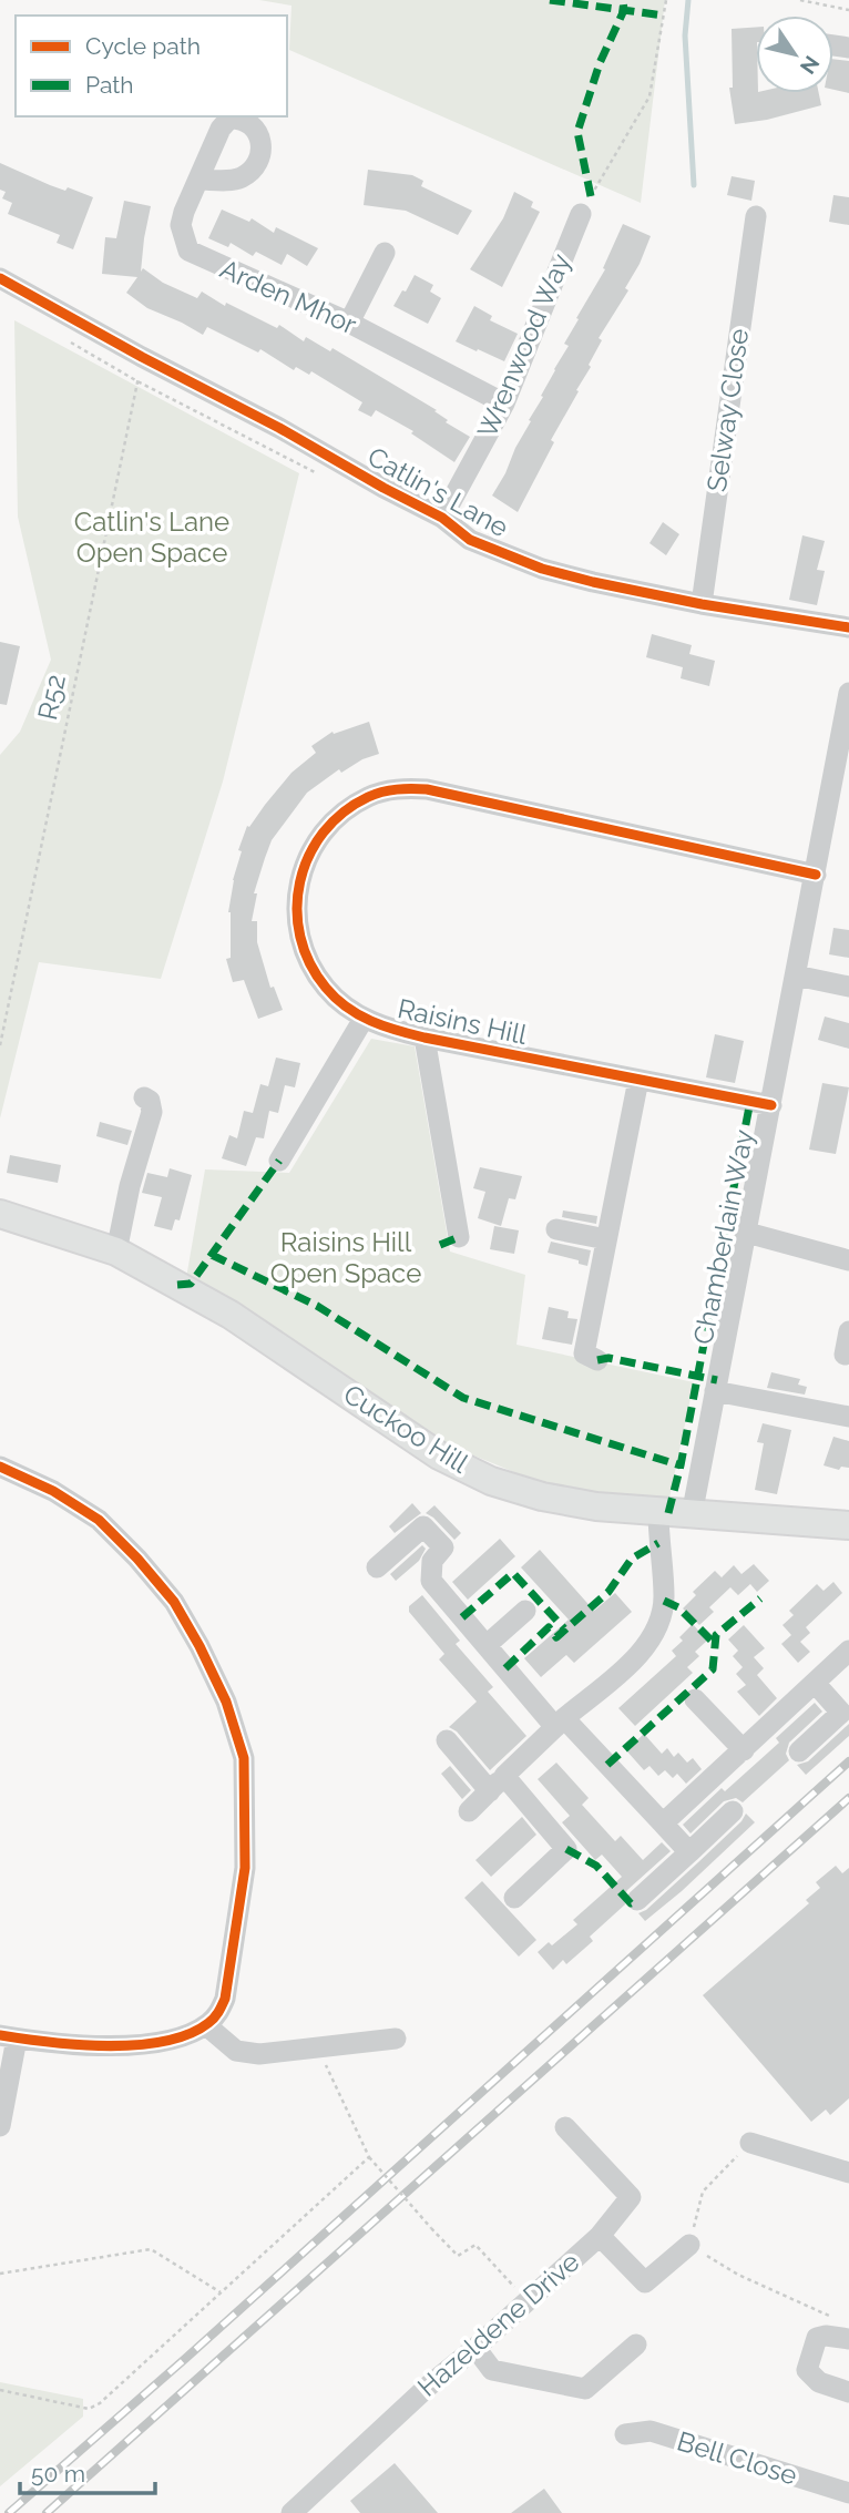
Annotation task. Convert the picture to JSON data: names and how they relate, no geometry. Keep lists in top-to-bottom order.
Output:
{
  "streets": {
    "main road": ["Cuckoo Hill"],
    "street": [
      "Arden Mhor",
      "Wrenwood Way",
      "Selway Close",
      "Catlin's Lane",
      "Raisins Hill",
      "Chamberlain Way",
      "Hazeldene Drive",
      "Bell Close"
    ],
    "path": ["R52"]
  },
  "crossings": [
    ["Arden Mhor", "Wrenwood Way"],
    ["Wrenwood Way", "Catlin's Lane"],
    ["Selway Close", "Catlin's Lane"],
    ["Catlin's Lane", "R52"],
    ["Raisins Hill", "Chamberlain Way"],
    ["Chamberlain Way", "Cuckoo Hill"]
  ],
  "parks": ["Catlin's Lane Open Space", "Raisins Hill Open Space"],
  "legend": ["Cycle path", "Path"],
  "scale_bar": "50 m",
  "north": "bottom right"
}
